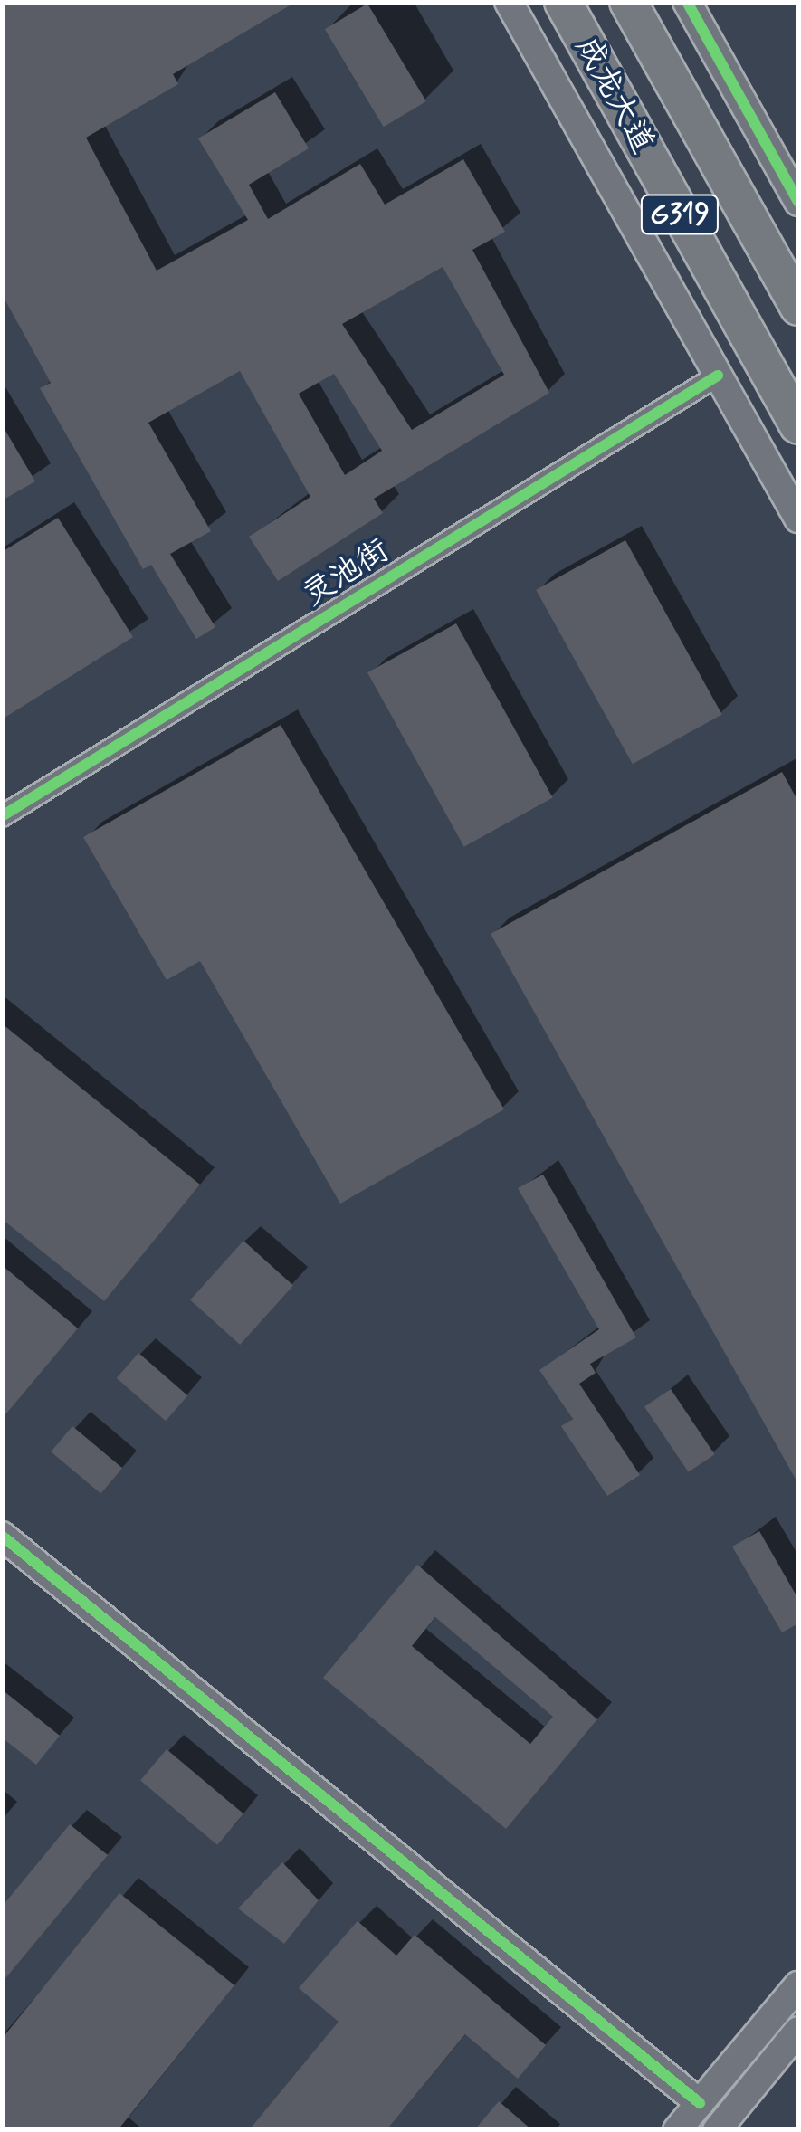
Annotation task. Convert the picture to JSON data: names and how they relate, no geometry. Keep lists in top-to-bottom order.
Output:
{
  "streets": {
    "highway": ["成龙大道", "G319"],
    "street": ["灵池街"]
  }
}
